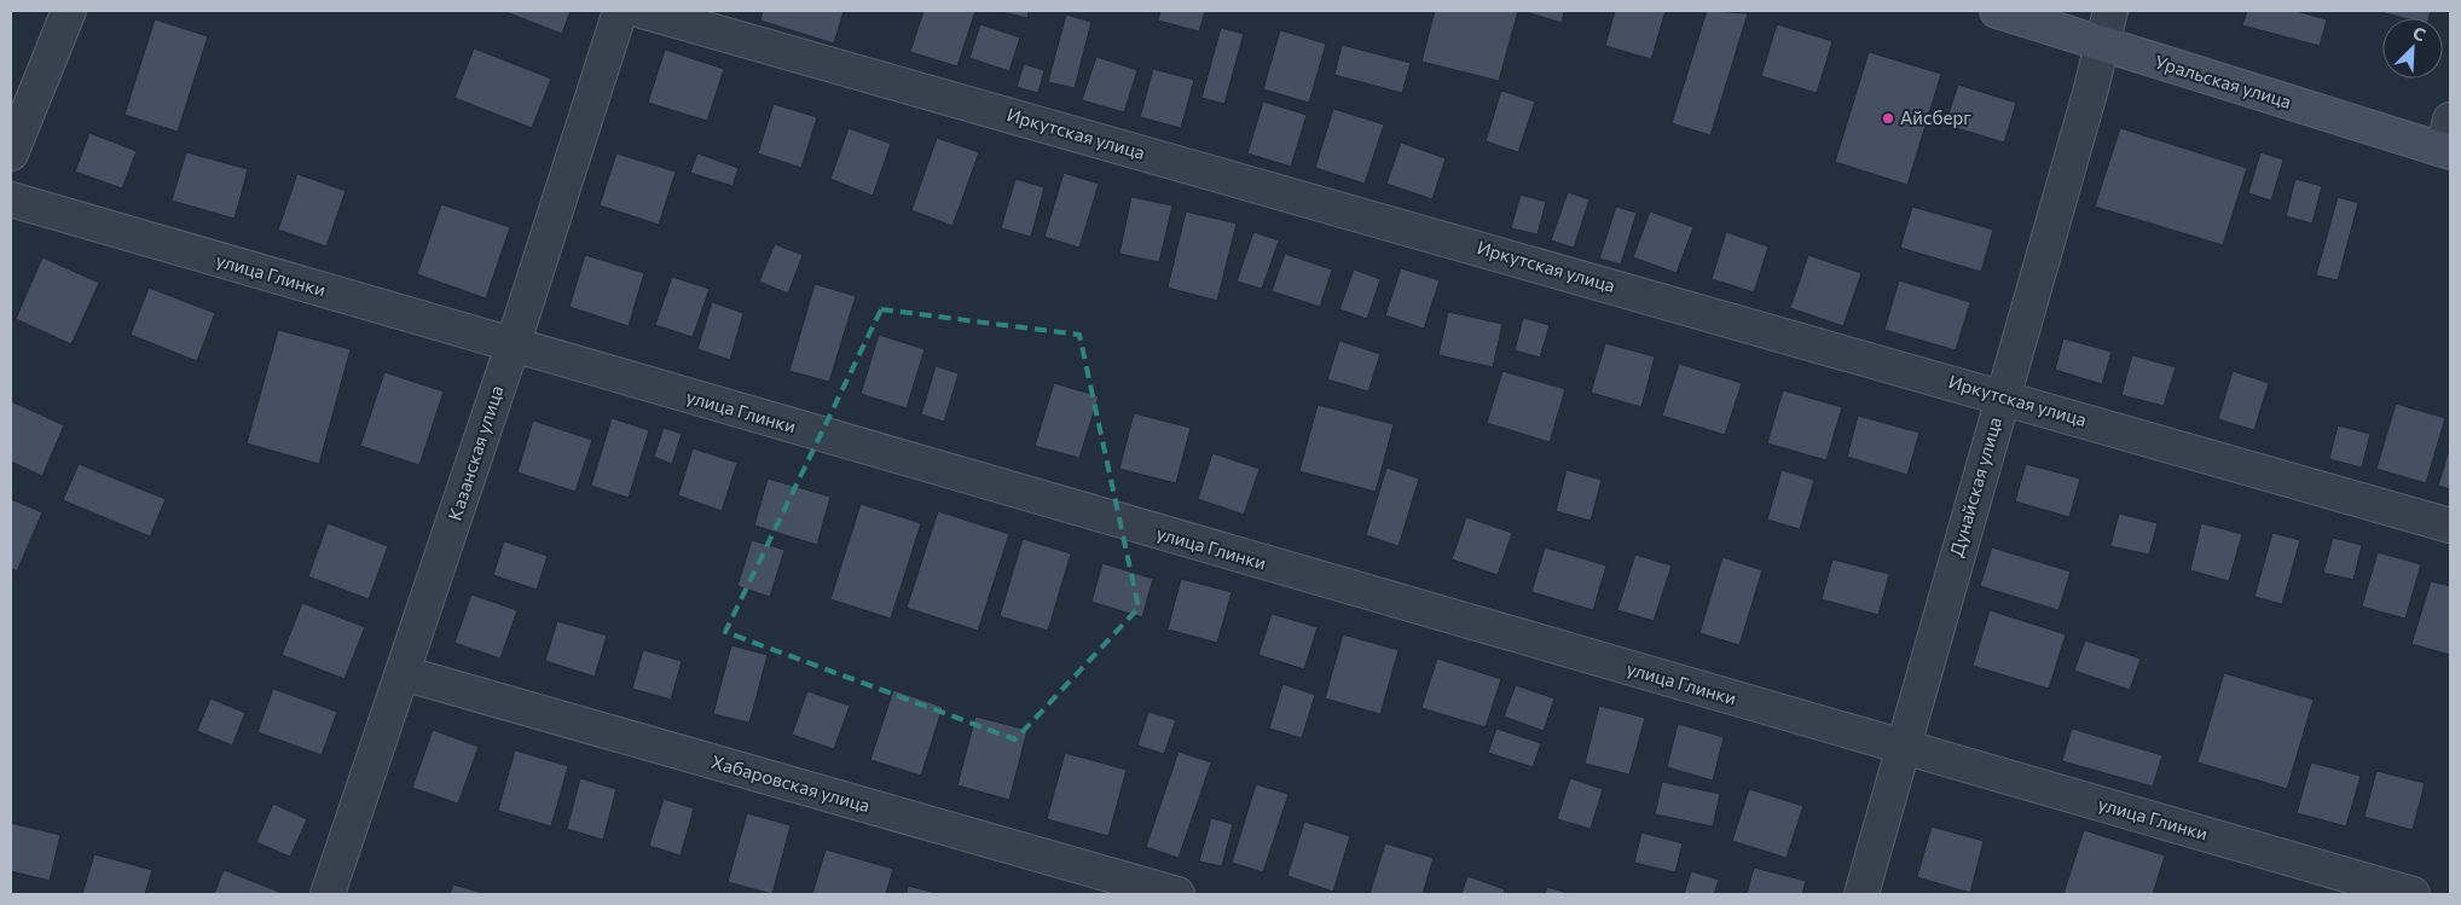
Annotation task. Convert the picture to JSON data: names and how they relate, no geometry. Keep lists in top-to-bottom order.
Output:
{
  "streets": {
    "main road": ["Уральская улица"],
    "street": [
      "Иркутская улица",
      "улица Глинки",
      "Казанская улица",
      "Дунайская улица",
      "Хабаровская улица"
    ]
  },
  "crossings": [
    ["Уральская улица", "Дунайская улица"],
    ["Иркутская улица", "Дунайская улица"],
    ["улица Глинки", "Казанская улица"],
    ["улица Глинки", "Дунайская улица"],
    ["Казанская улица", "Хабаровская улица"]
  ],
  "places": ["Айсберг"],
  "north": "top right"
}
